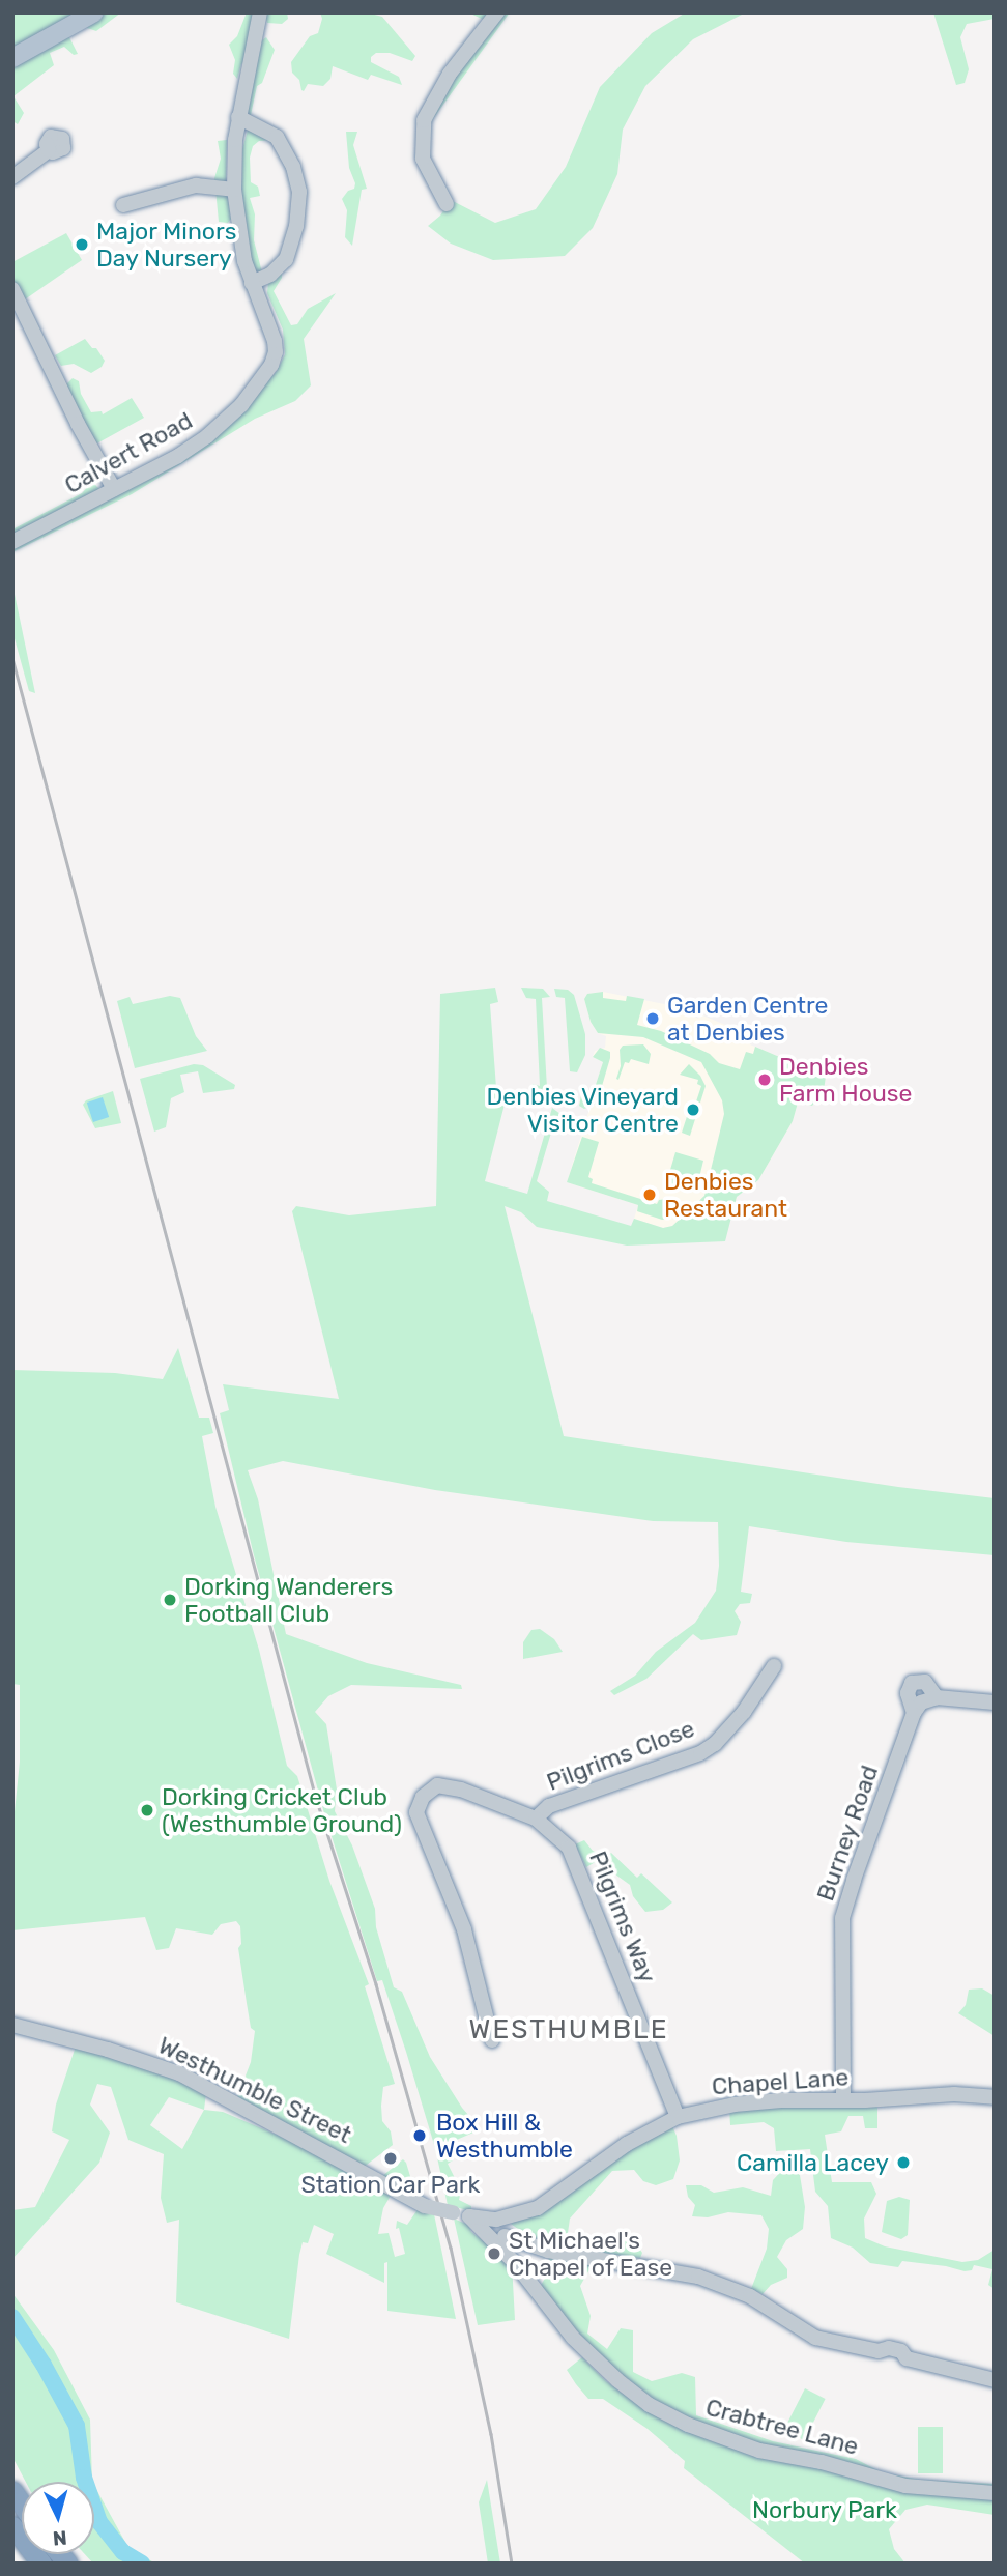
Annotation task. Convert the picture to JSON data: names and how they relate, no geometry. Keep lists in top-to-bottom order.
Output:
{
  "streets": {
    "street": [
      "Calvert Road",
      "Pilgrims Close",
      "Burney Road",
      "Pilgrims Way",
      "Chapel Lane",
      "Westhumble Street",
      "Crabtree Lane"
    ]
  },
  "crossings": [
    ["Pilgrims Close", "Pilgrims Way"],
    ["Burney Road", "Chapel Lane"],
    ["Pilgrims Way", "Chapel Lane"],
    ["Chapel Lane", "Westhumble Street"],
    ["Chapel Lane", "Crabtree Lane"],
    ["Westhumble Street", "Crabtree Lane"]
  ],
  "districts": ["WESTHUMBLE"],
  "parks": ["Norbury Park"],
  "places": [
    "Major Minors Day Nursery",
    "Garden Centre at Denbies",
    "Denbies Farm House",
    "Denbies Vineyard Visitor Centre",
    "Denbies Restaurant",
    "Dorking Wanderers Football Club",
    "Dorking Cricket Club (Westhumble Ground)",
    "Box Hill & Westhumble",
    "Station Car Park",
    "Camilla Lacey",
    "St Michael's Chapel of Ease"
  ],
  "north": "bottom"
}
